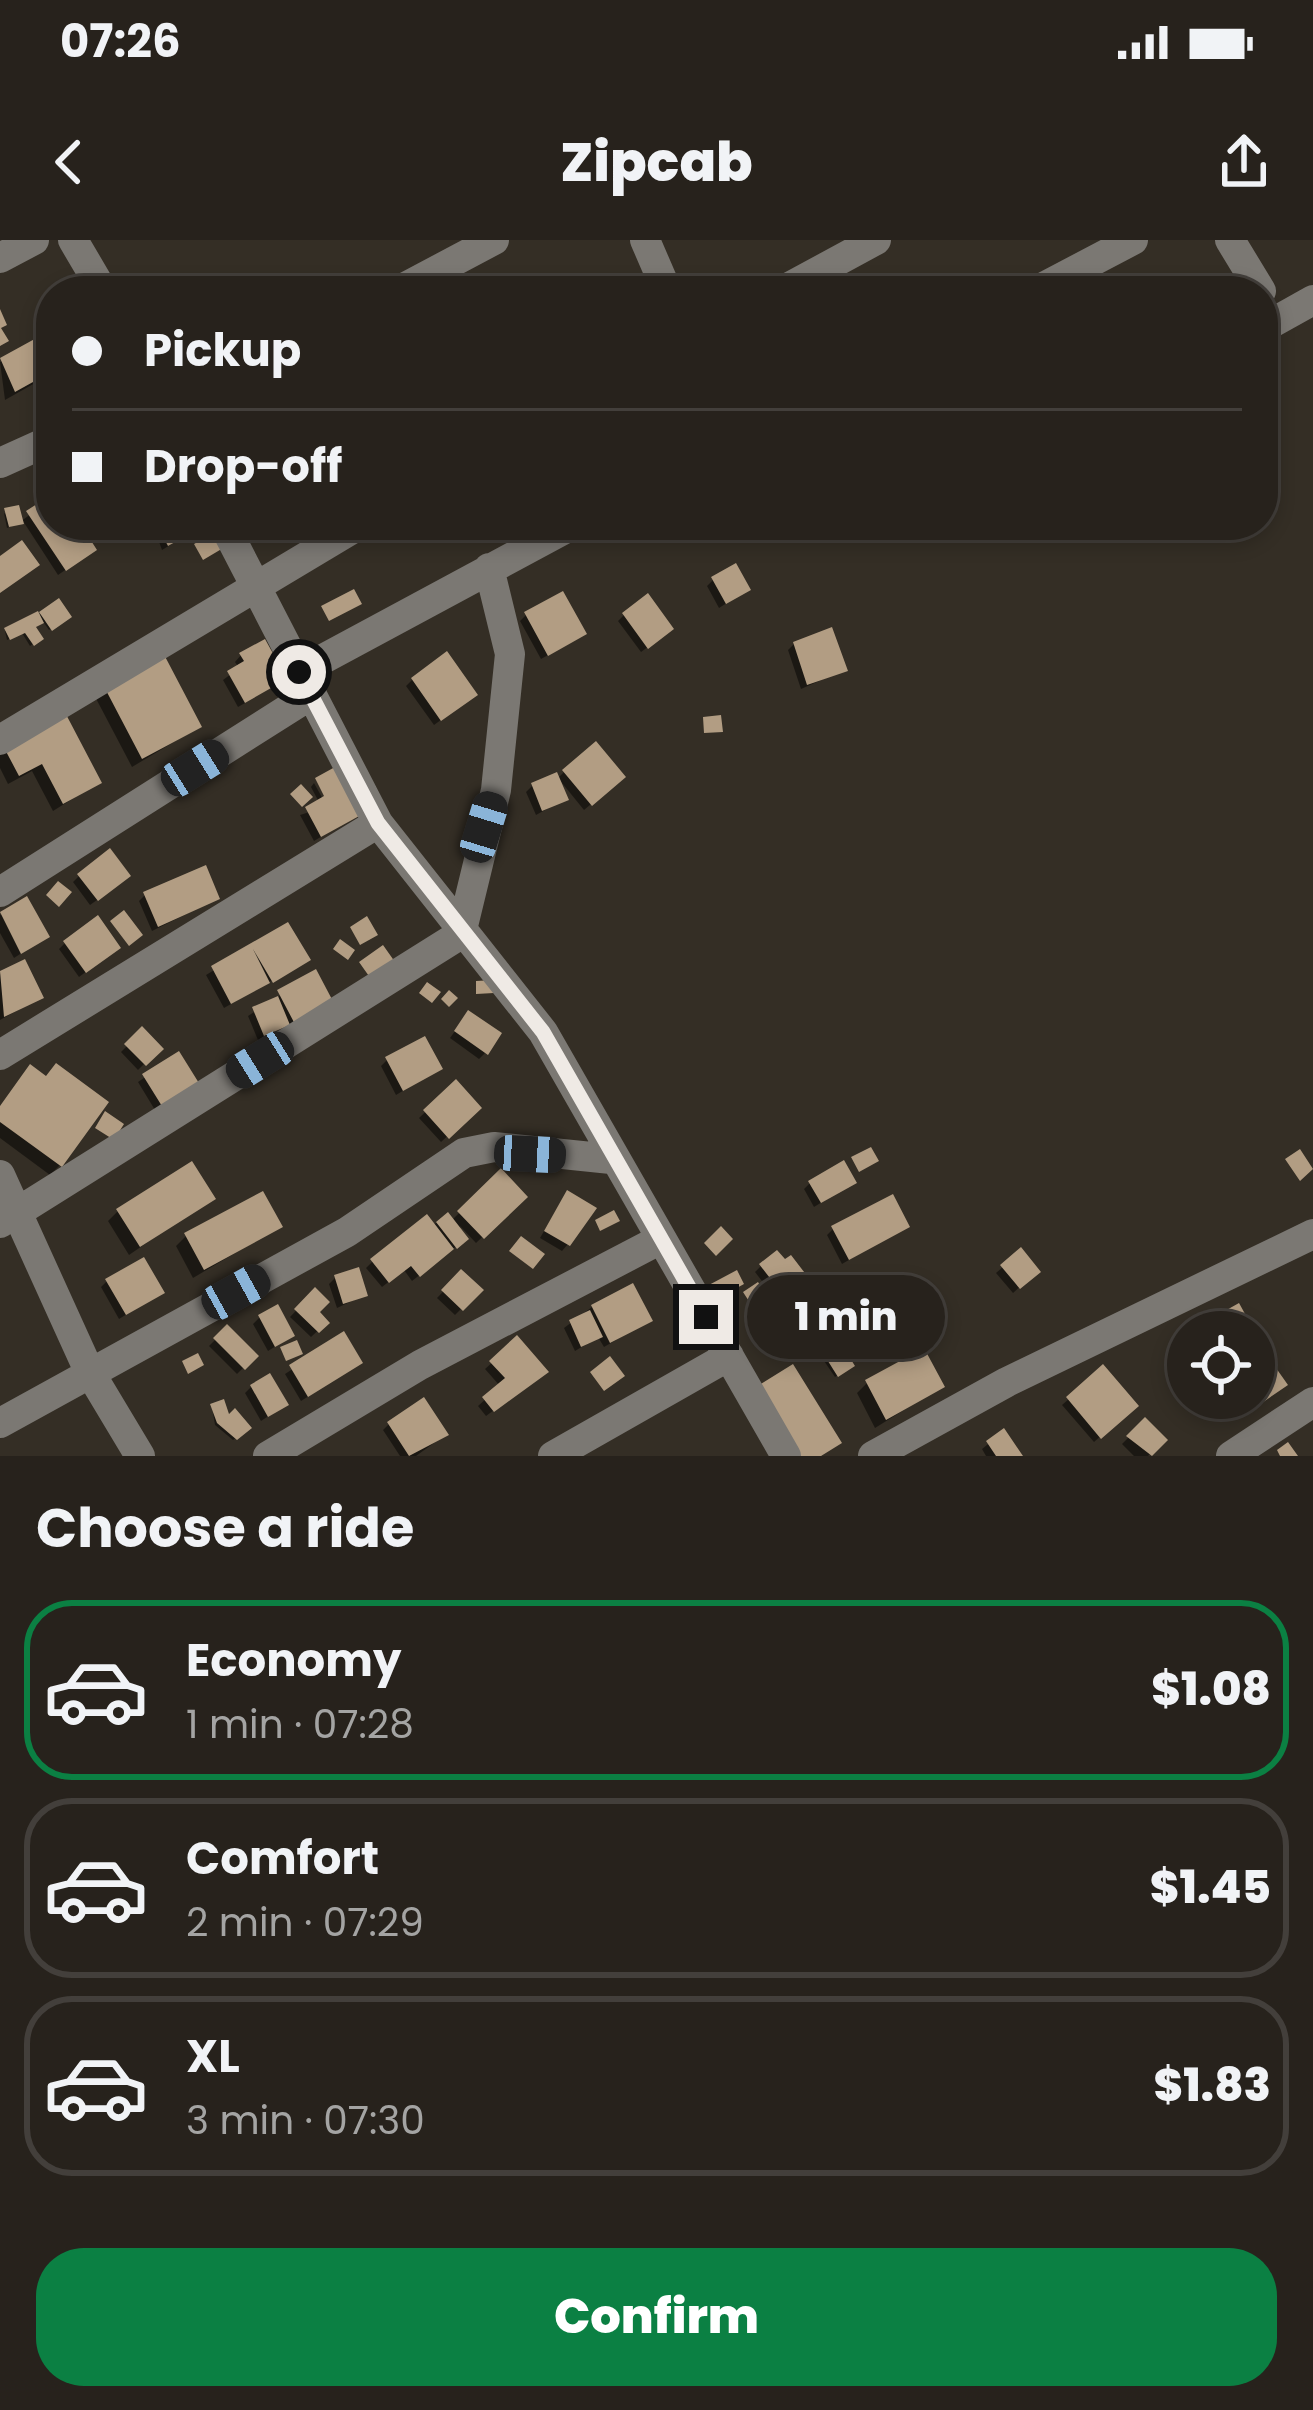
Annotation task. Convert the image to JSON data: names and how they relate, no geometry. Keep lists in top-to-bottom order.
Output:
{
  "page": {
    "status": "07:26",
    "header": "Zipcab",
    "banner": ["Pickup", "Drop-off"],
    "bubble": "1 min",
    "heading": "Choose a ride",
    "list": [
      {
        "name": "Economy",
        "note": "1 min · 07:28",
        "value": "$1.08"
      },
      {
        "name": "Comfort",
        "note": "2 min · 07:29",
        "value": "$1.45"
      },
      {
        "name": "XL",
        "note": "3 min · 07:30",
        "value": "$1.83"
      }
    ],
    "buttons": "Confirm"
  }
}
